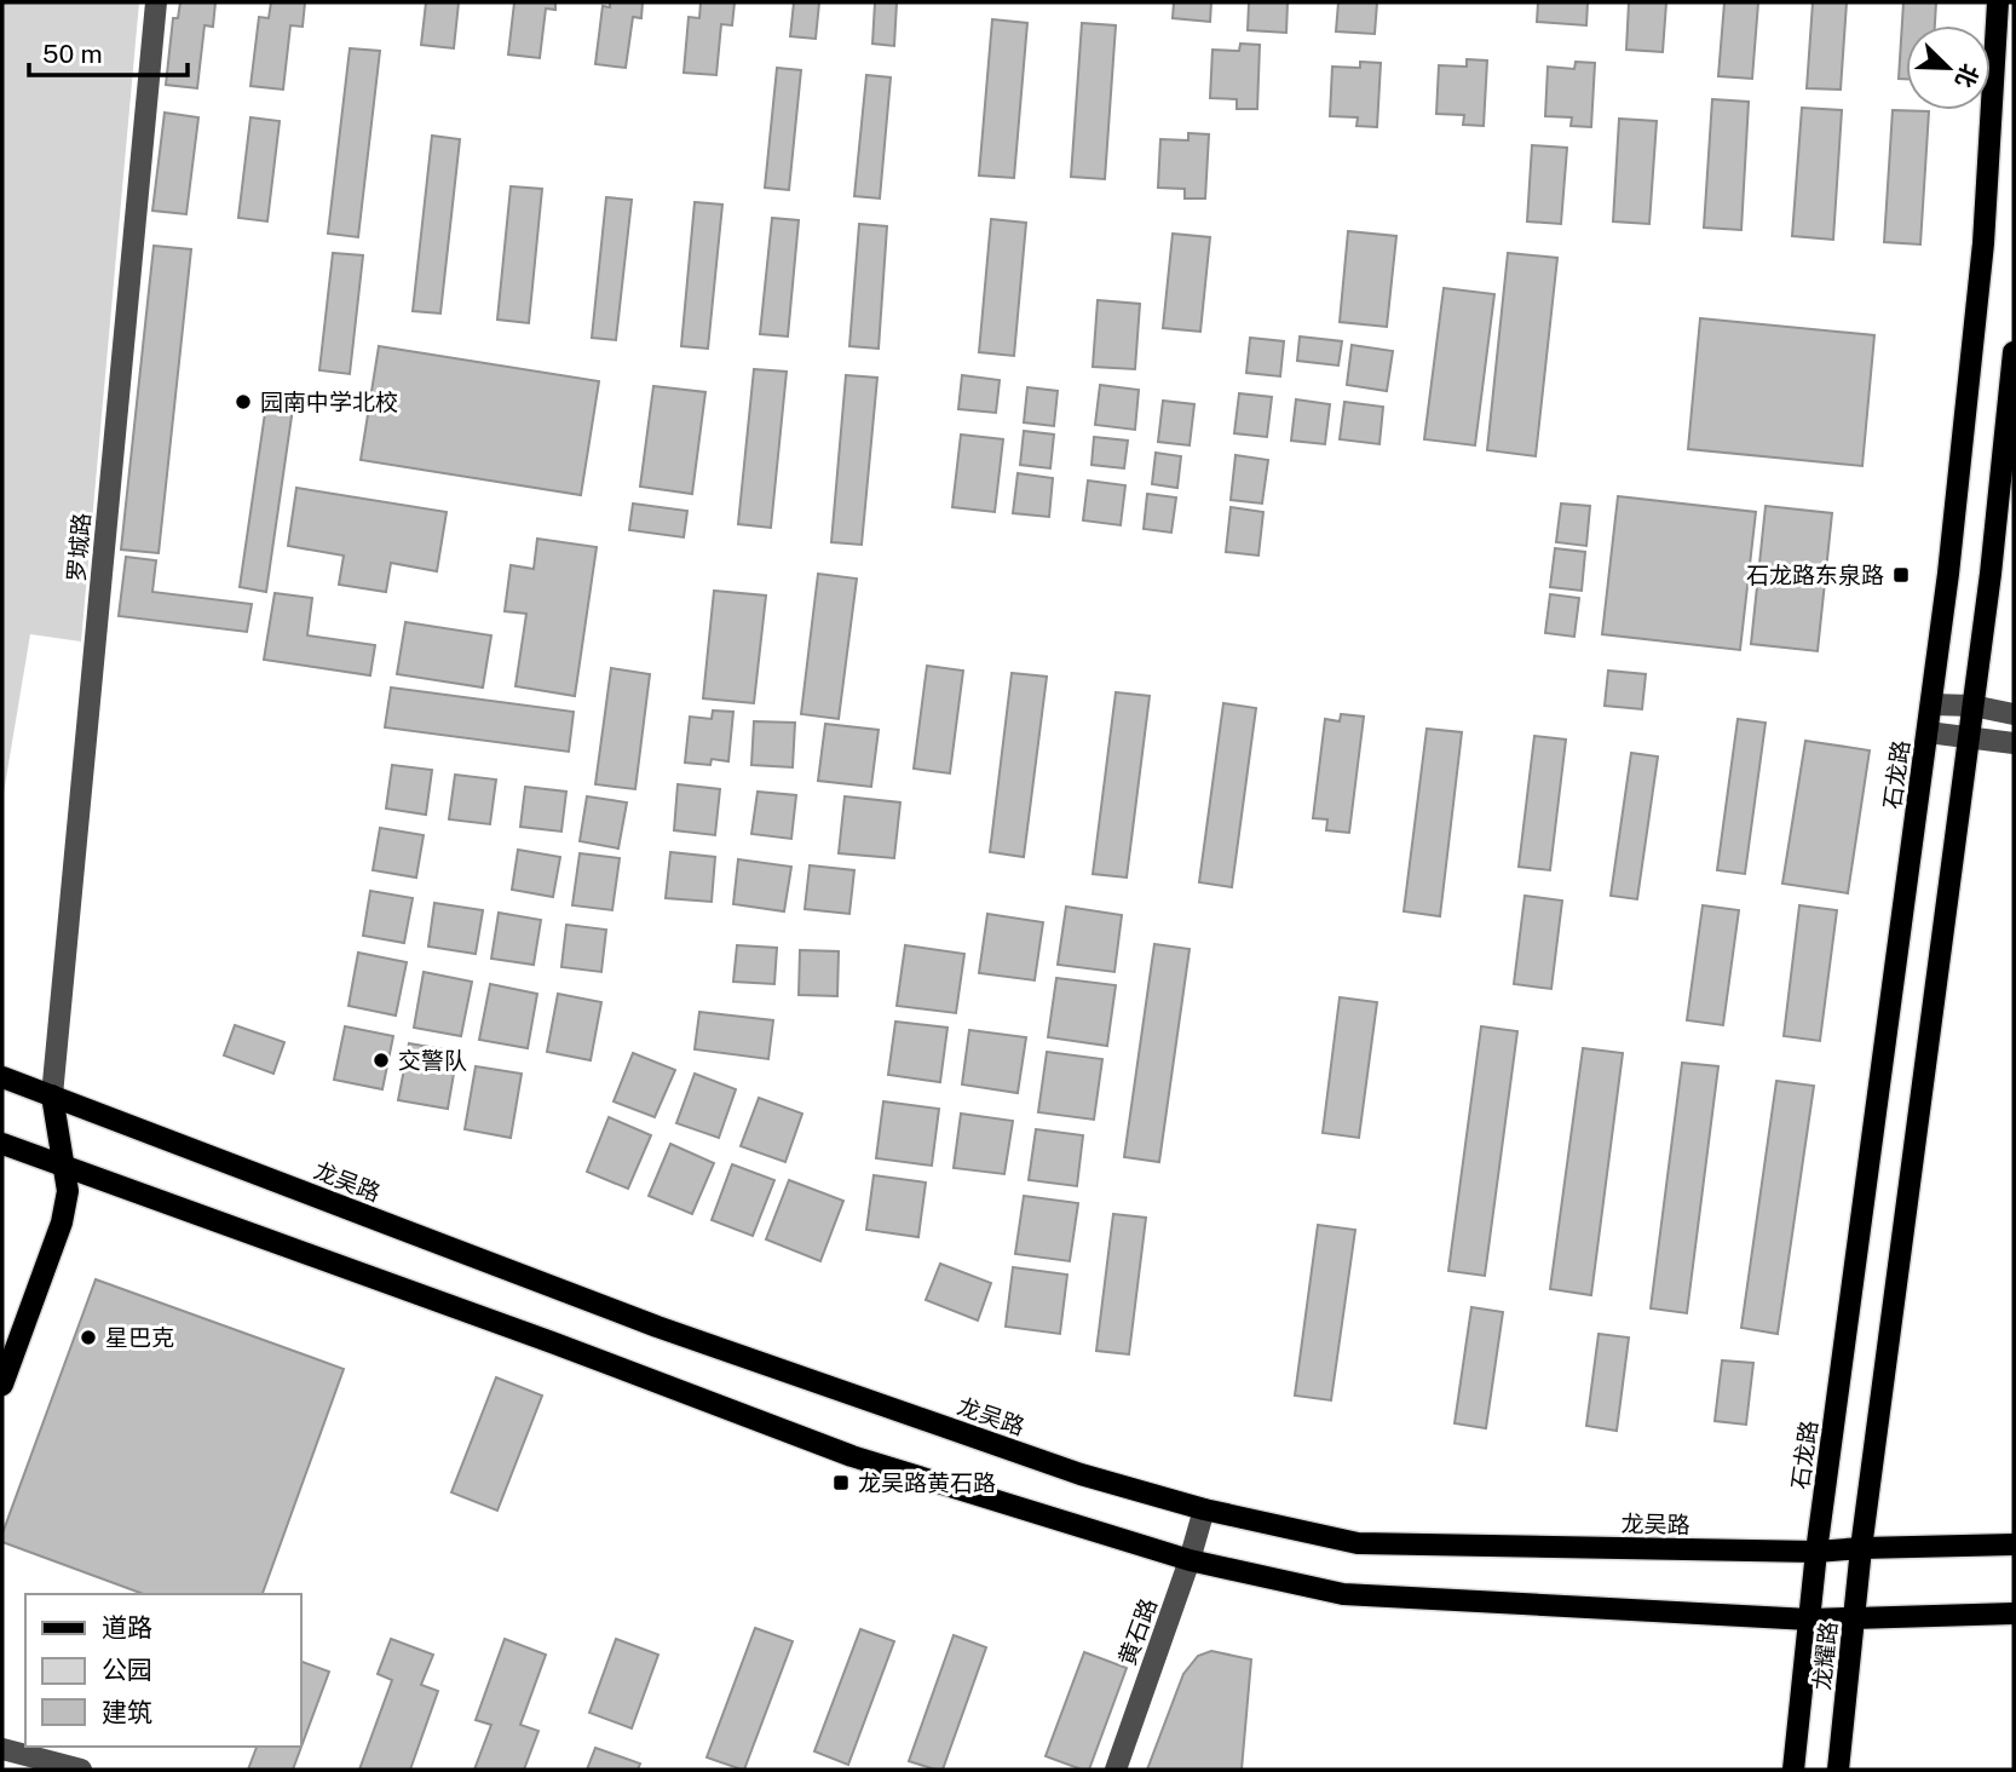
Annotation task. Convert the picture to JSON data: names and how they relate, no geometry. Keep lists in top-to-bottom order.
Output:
{
  "streets": {
    "main road": ["石龙路", "龙吴路", "龙耀路"],
    "street": ["罗城路", "黄石路"]
  },
  "crossings": [
    ["罗城路", "龙吴路"],
    ["石龙路", "龙吴路"],
    ["石龙路", "龙耀路"],
    ["龙吴路", "黄石路"],
    ["龙吴路", "龙耀路"]
  ],
  "places": {
    "other": ["园南中学北校", "交警队", "星巴克"],
    "transit": ["石龙路东泉路", "龙吴路黄石路"]
  },
  "legend": ["道路", "公园", "建筑"],
  "scale_bar": "50 m",
  "north": "bottom right"
}
